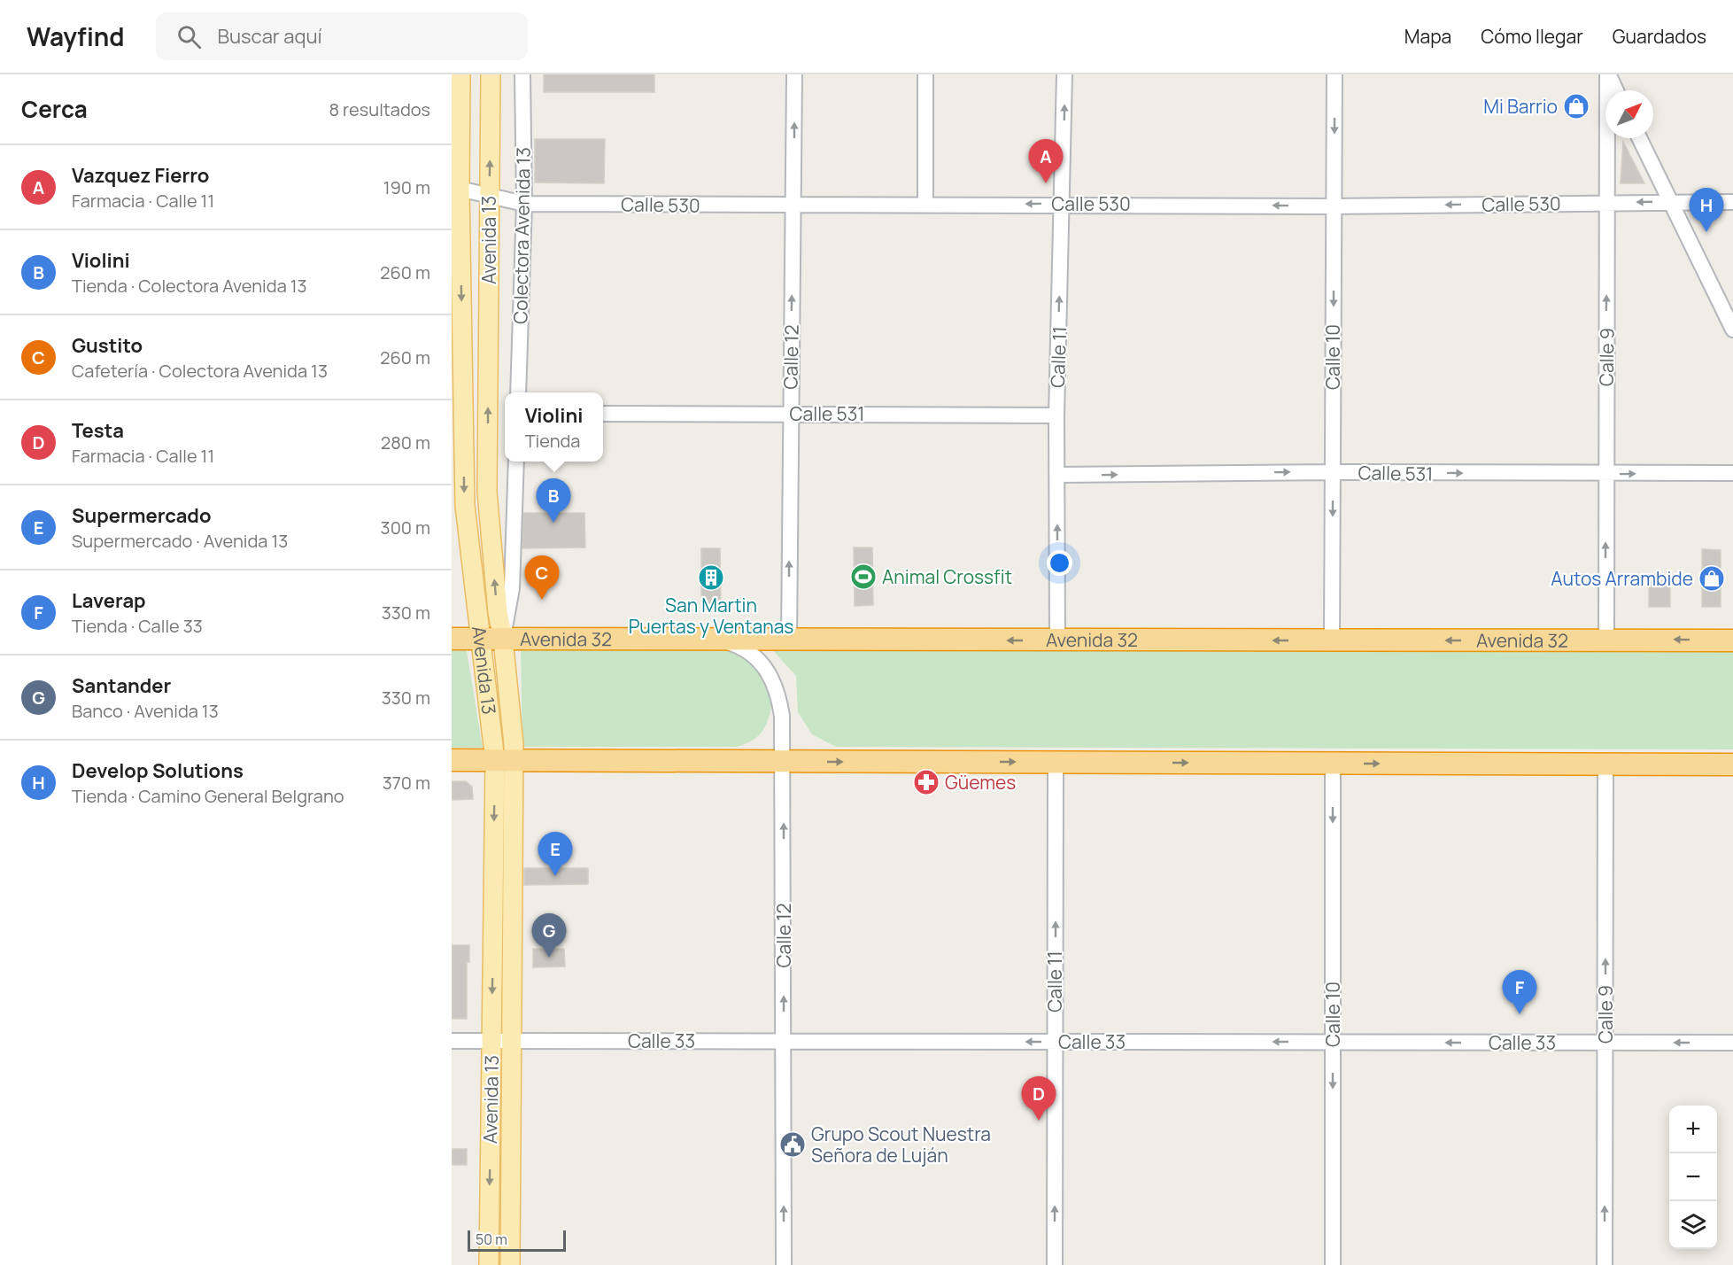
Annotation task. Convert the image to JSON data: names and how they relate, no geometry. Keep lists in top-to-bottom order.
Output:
{
  "streets": {
    "highway": ["Avenida 32"],
    "main road": ["Avenida 13"],
    "street": [
      "Calle 530",
      "Colectora Avenida 13",
      "Calle 12",
      "Calle 11",
      "Calle 10",
      "Calle 9",
      "Calle 531",
      "Calle 33"
    ]
  },
  "crossings": [
    ["Calle 530", "Colectora Avenida 13"],
    ["Calle 530", "Avenida 13"],
    ["Calle 530", "Calle 12"],
    ["Calle 530", "Calle 11"],
    ["Calle 530", "Calle 10"],
    ["Calle 530", "Calle 9"],
    ["Avenida 13", "Avenida 32"],
    ["Avenida 13", "Calle 33"],
    ["Calle 12", "Calle 531"],
    ["Calle 12", "Avenida 32"],
    ["Calle 12", "Calle 33"],
    ["Calle 11", "Calle 531"],
    ["Calle 11", "Avenida 32"],
    ["Calle 11", "Calle 33"],
    ["Calle 10", "Calle 531"],
    ["Calle 10", "Avenida 32"],
    ["Calle 10", "Calle 33"],
    ["Calle 9", "Calle 531"],
    ["Calle 9", "Avenida 32"],
    ["Calle 9", "Calle 33"]
  ],
  "one_way": [
    "Calle 530",
    "Calle 12",
    "Calle 11",
    "Calle 10",
    "Calle 9",
    "Calle 531",
    "Calle 33"
  ],
  "places": {
    "shop": ["Mi Barrio", "Autos Arrambide"],
    "sports": ["Animal Crossfit"],
    "building": ["San Martin Puertas y Ventanas"],
    "pharmacy": ["Güemes"],
    "public building": ["Grupo Scout Nuestra Señora de Luján"]
  },
  "scale_bar": "50 m",
  "north": "top right",
  "page": {
    "header": "Wayfind",
    "search": "Buscar aquí",
    "nav": ["Mapa", "Cómo llegar", "Guardados"],
    "heading": ["Cerca", "8 resultados"],
    "pins": [
      "A",
      "H",
      "B",
      "C",
      "E",
      "G",
      "F",
      "D"
    ],
    "list": [
      {
        "mark": "A",
        "name": "Vazquez Fierro",
        "note": "Farmacia · Calle 11",
        "value": "190 m"
      },
      {
        "mark": "B",
        "name": "Violini",
        "note": "Tienda · Colectora Avenida 13",
        "value": "260 m"
      },
      {
        "mark": "C",
        "name": "Gustito",
        "note": "Cafetería · Colectora Avenida 13",
        "value": "260 m"
      },
      {
        "mark": "D",
        "name": "Testa",
        "note": "Farmacia · Calle 11",
        "value": "280 m"
      },
      {
        "mark": "E",
        "name": "Supermercado",
        "note": "Supermercado · Avenida 13",
        "value": "300 m"
      },
      {
        "mark": "F",
        "name": "Laverap",
        "note": "Tienda · Calle 33",
        "value": "330 m"
      },
      {
        "mark": "G",
        "name": "Santander",
        "note": "Banco · Avenida 13",
        "value": "330 m"
      },
      {
        "mark": "H",
        "name": "Develop Solutions",
        "note": "Tienda · Camino General Belgrano",
        "value": "370 m"
      }
    ],
    "popup": ["Violini", "Tienda"],
    "map_buttons": ["+", "−"],
    "scale": "50 m"
  }
}
